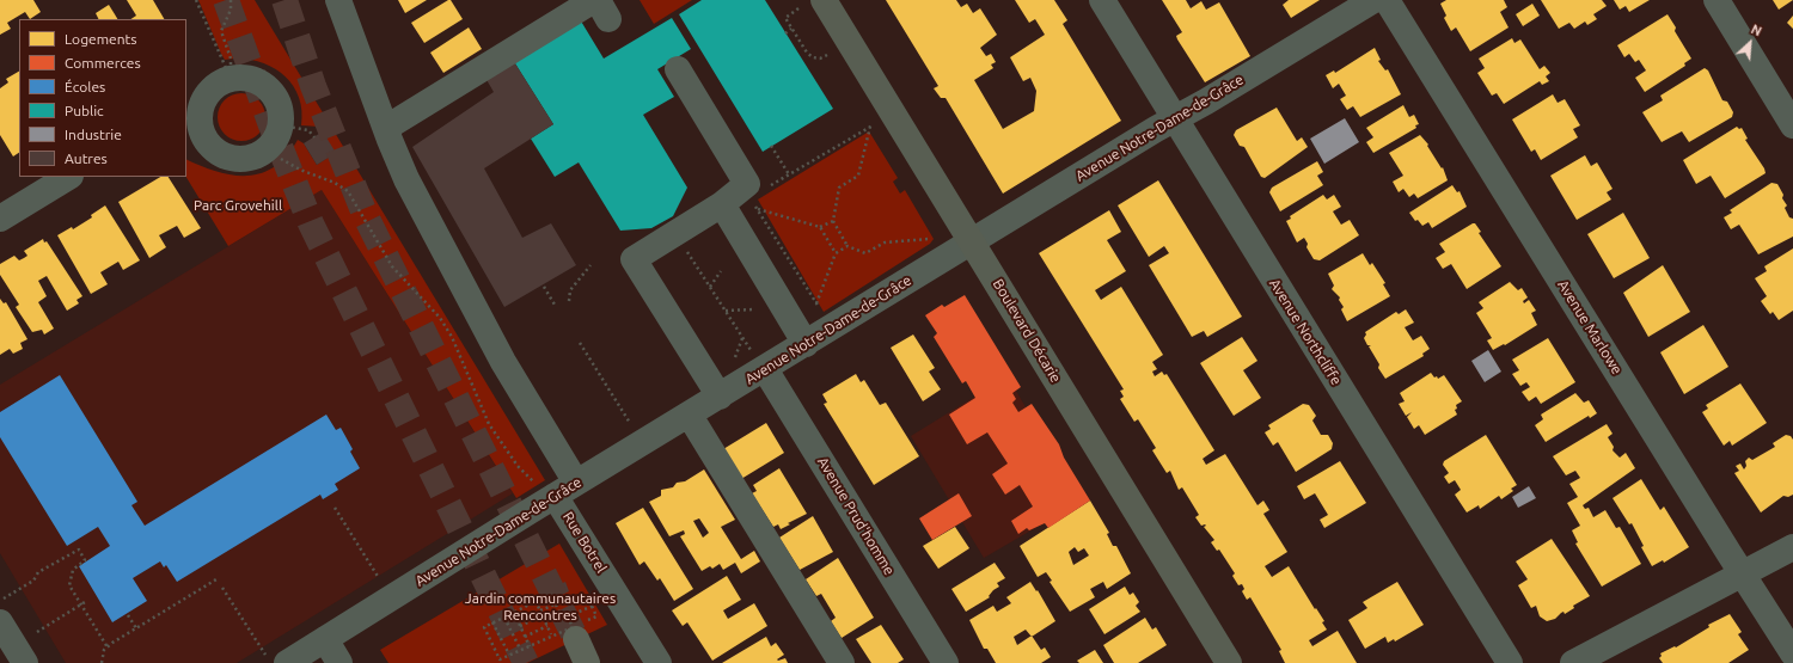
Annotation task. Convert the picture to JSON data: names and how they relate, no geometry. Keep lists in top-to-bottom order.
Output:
{
  "streets": {
    "main road": ["Boulevard Décarie"],
    "street": [
      "Avenue Notre-Dame-de-Grâce",
      "Avenue Marlowe",
      "Avenue Northcliffe",
      "Avenue Prud'homme",
      "Rue Botrel"
    ]
  },
  "crossings": [
    ["Avenue Notre-Dame-de-Grâce", "Boulevard Décarie"],
    ["Avenue Notre-Dame-de-Grâce", "Avenue Northcliffe"],
    ["Avenue Notre-Dame-de-Grâce", "Avenue Prud'homme"],
    ["Avenue Notre-Dame-de-Grâce", "Rue Botrel"]
  ],
  "parks": ["Parc Grovehill", "Jardin communautaires Rencontres"],
  "legend": [
    "Logements",
    "Commerces",
    "Écoles",
    "Public",
    "Industrie",
    "Autres"
  ],
  "north": "top right"
}
